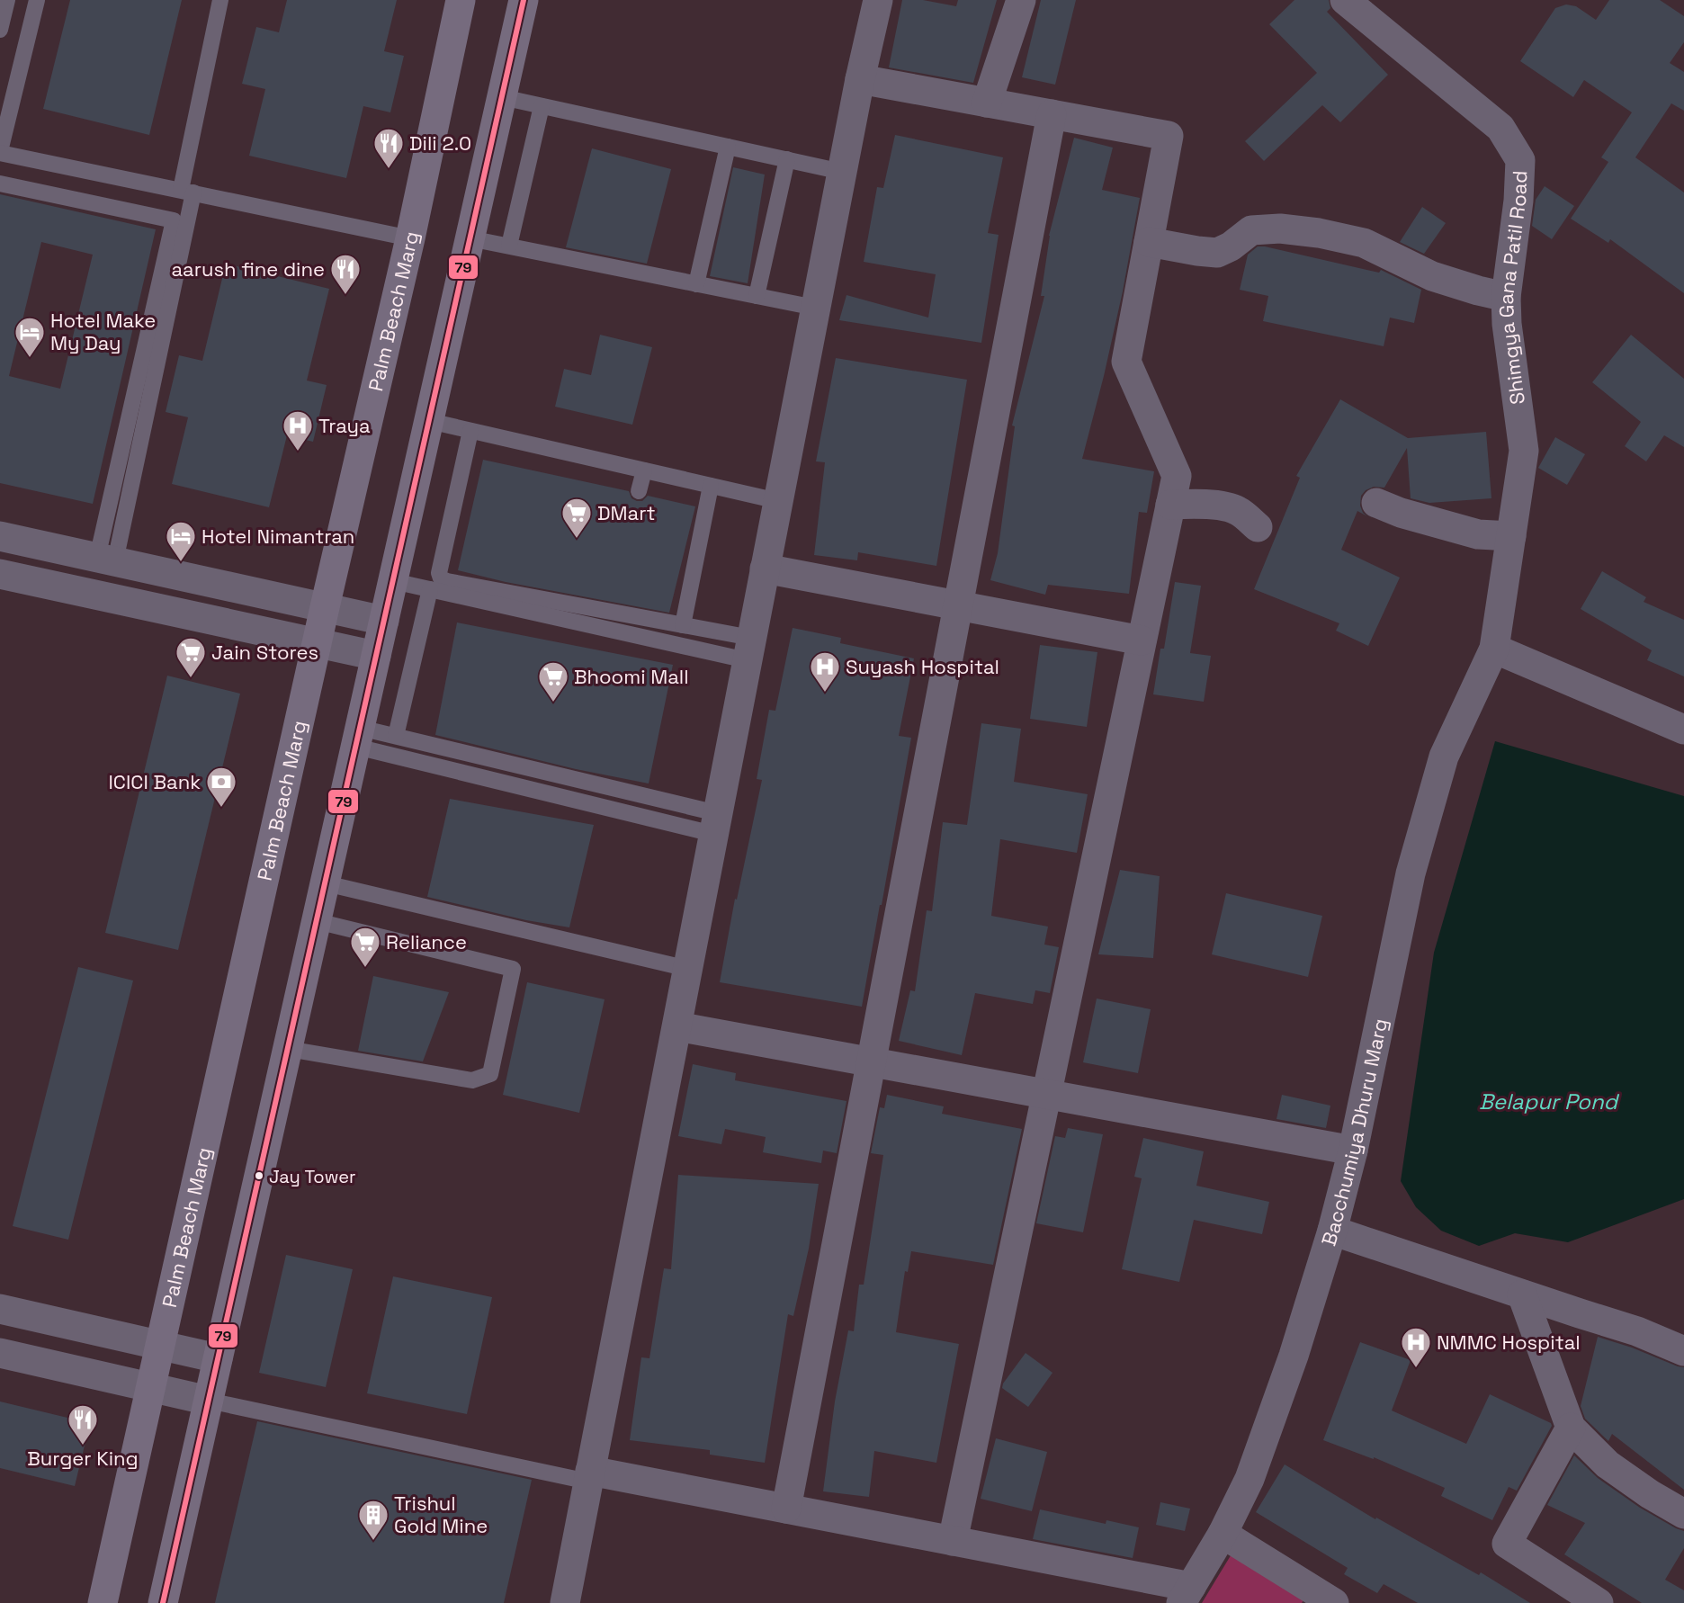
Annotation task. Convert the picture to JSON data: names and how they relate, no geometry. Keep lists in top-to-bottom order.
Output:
{
  "streets": {
    "main road": ["Palm Beach Marg"],
    "street": ["Shimgya Gana Patil Road", "Bacchumiya Dhuru Marg"]
  },
  "crossings": [
    ["Shimgya Gana Patil Road", "Bacchumiya Dhuru Marg"]
  ],
  "water": ["Belapur Pond"],
  "places": {
    "restaurant": ["Dili 2.0", "aarush fine dine", "Burger King"],
    "hotel": ["Hotel Make My Day", "Hotel Nimantran"],
    "hospital": ["Traya", "Suyash Hospital", "NMMC Hospital"],
    "supermarket": [
      "DMart",
      "Jain Stores",
      "Bhoomi Mall",
      "Reliance"
    ],
    "bank": ["ICICI Bank"],
    "other": ["Jay Tower"],
    "building": ["Trishul Gold Mine"]
  },
  "lines": ["transit line 79"]
}
